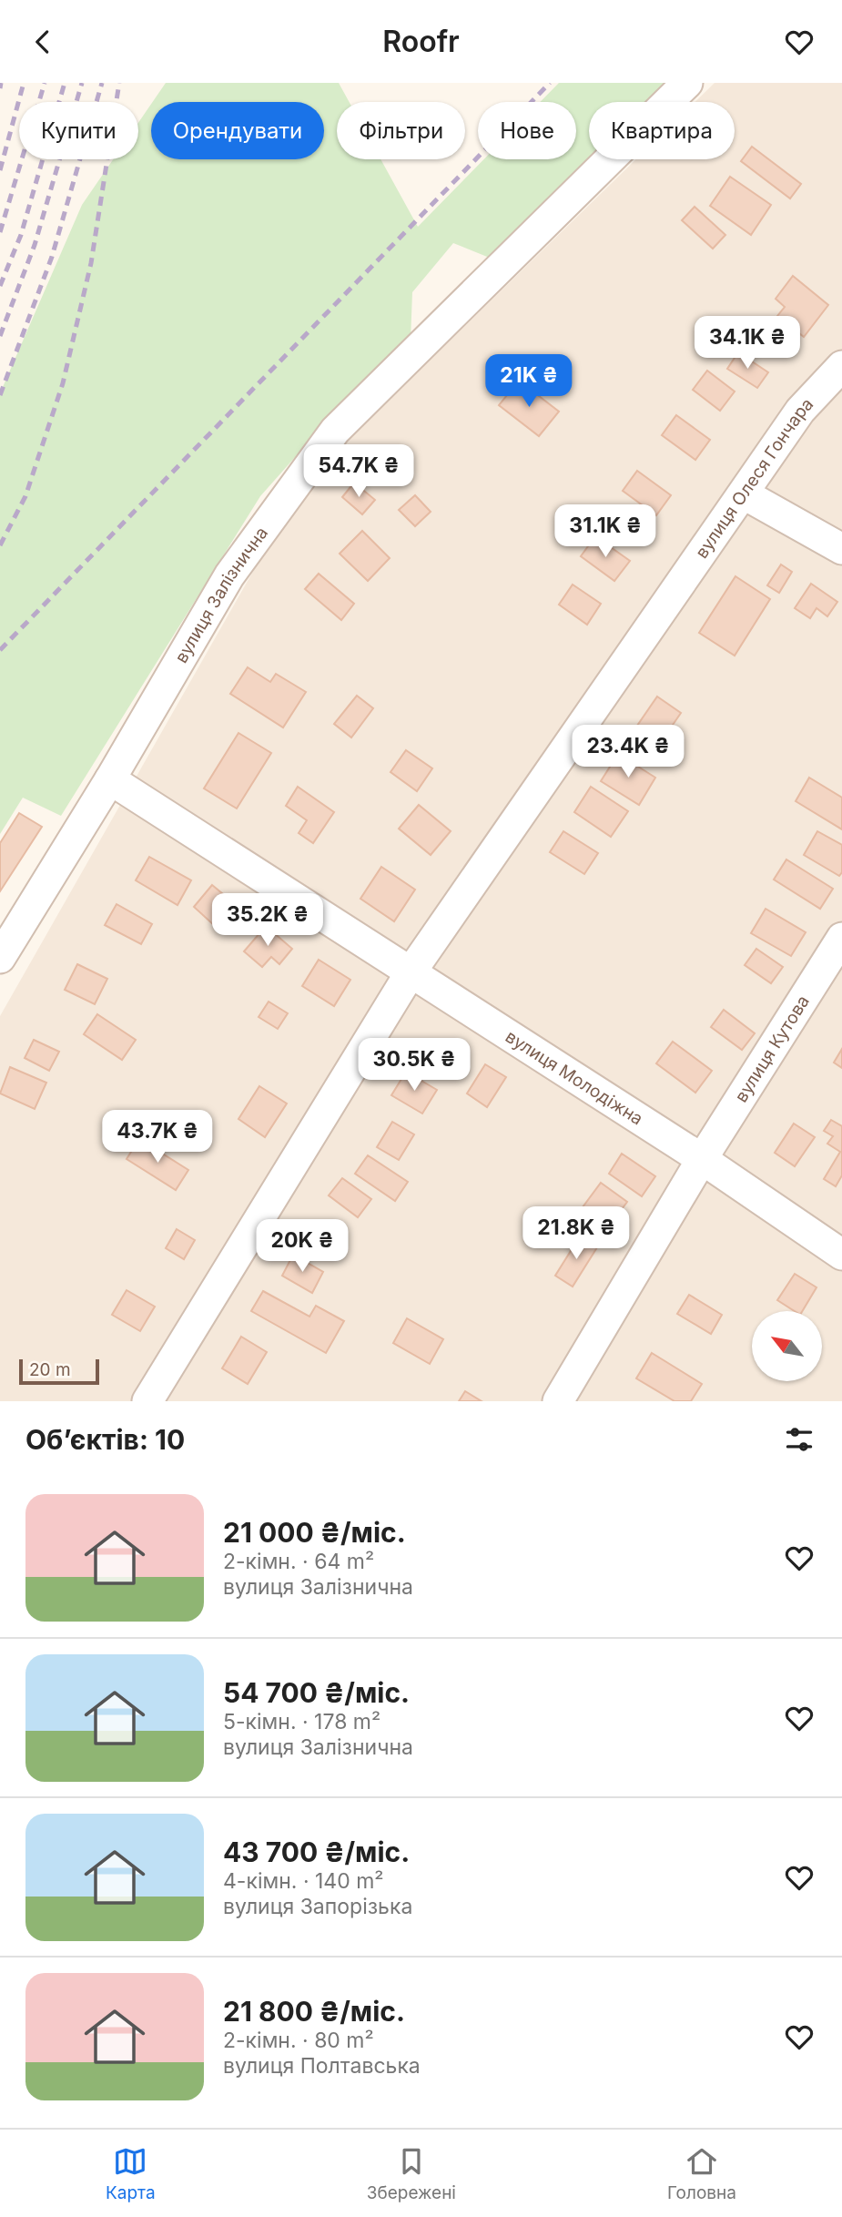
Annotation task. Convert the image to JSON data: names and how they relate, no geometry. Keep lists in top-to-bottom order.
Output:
{
  "streets": {
    "street": [
      "вулиця Олеся Гончара",
      "вулиця Залізнична",
      "вулиця Кутова",
      "вулиця Молодіжна"
    ]
  },
  "crossings": [
    ["вулиця Олеся Гончара", "вулиця Молодіжна"],
    ["вулиця Залізнична", "вулиця Молодіжна"],
    ["вулиця Кутова", "вулиця Молодіжна"]
  ],
  "scale_bar": "20 m",
  "north": "top left",
  "page": {
    "header": "Roofr",
    "chip": [
      "Купити",
      "Орендувати",
      "Фільтри",
      "Нове",
      "Квартира"
    ],
    "price": [
      "34.1K ₴",
      "21K ₴",
      "54.7K ₴",
      "31.1K ₴",
      "23.4K ₴",
      "35.2K ₴",
      "30.5K ₴",
      "43.7K ₴",
      "21.8K ₴",
      "20K ₴"
    ],
    "scale": "20 m",
    "heading": "Об’єктів: 10",
    "list": [
      {
        "name": "21 000 ₴/міс.",
        "note": "2-кімн. · 64 m² · вулиця Залізнична"
      },
      {
        "name": "54 700 ₴/міс.",
        "note": "5-кімн. · 178 m² · вулиця Залізнична"
      },
      {
        "name": "43 700 ₴/міс.",
        "note": "4-кімн. · 140 m² · вулиця Запорізька"
      },
      {
        "name": "21 800 ₴/міс.",
        "note": "2-кімн. · 80 m² · вулиця Полтавська"
      }
    ],
    "tabs": ["Карта", "Збережені", "Головна"]
  }
}
